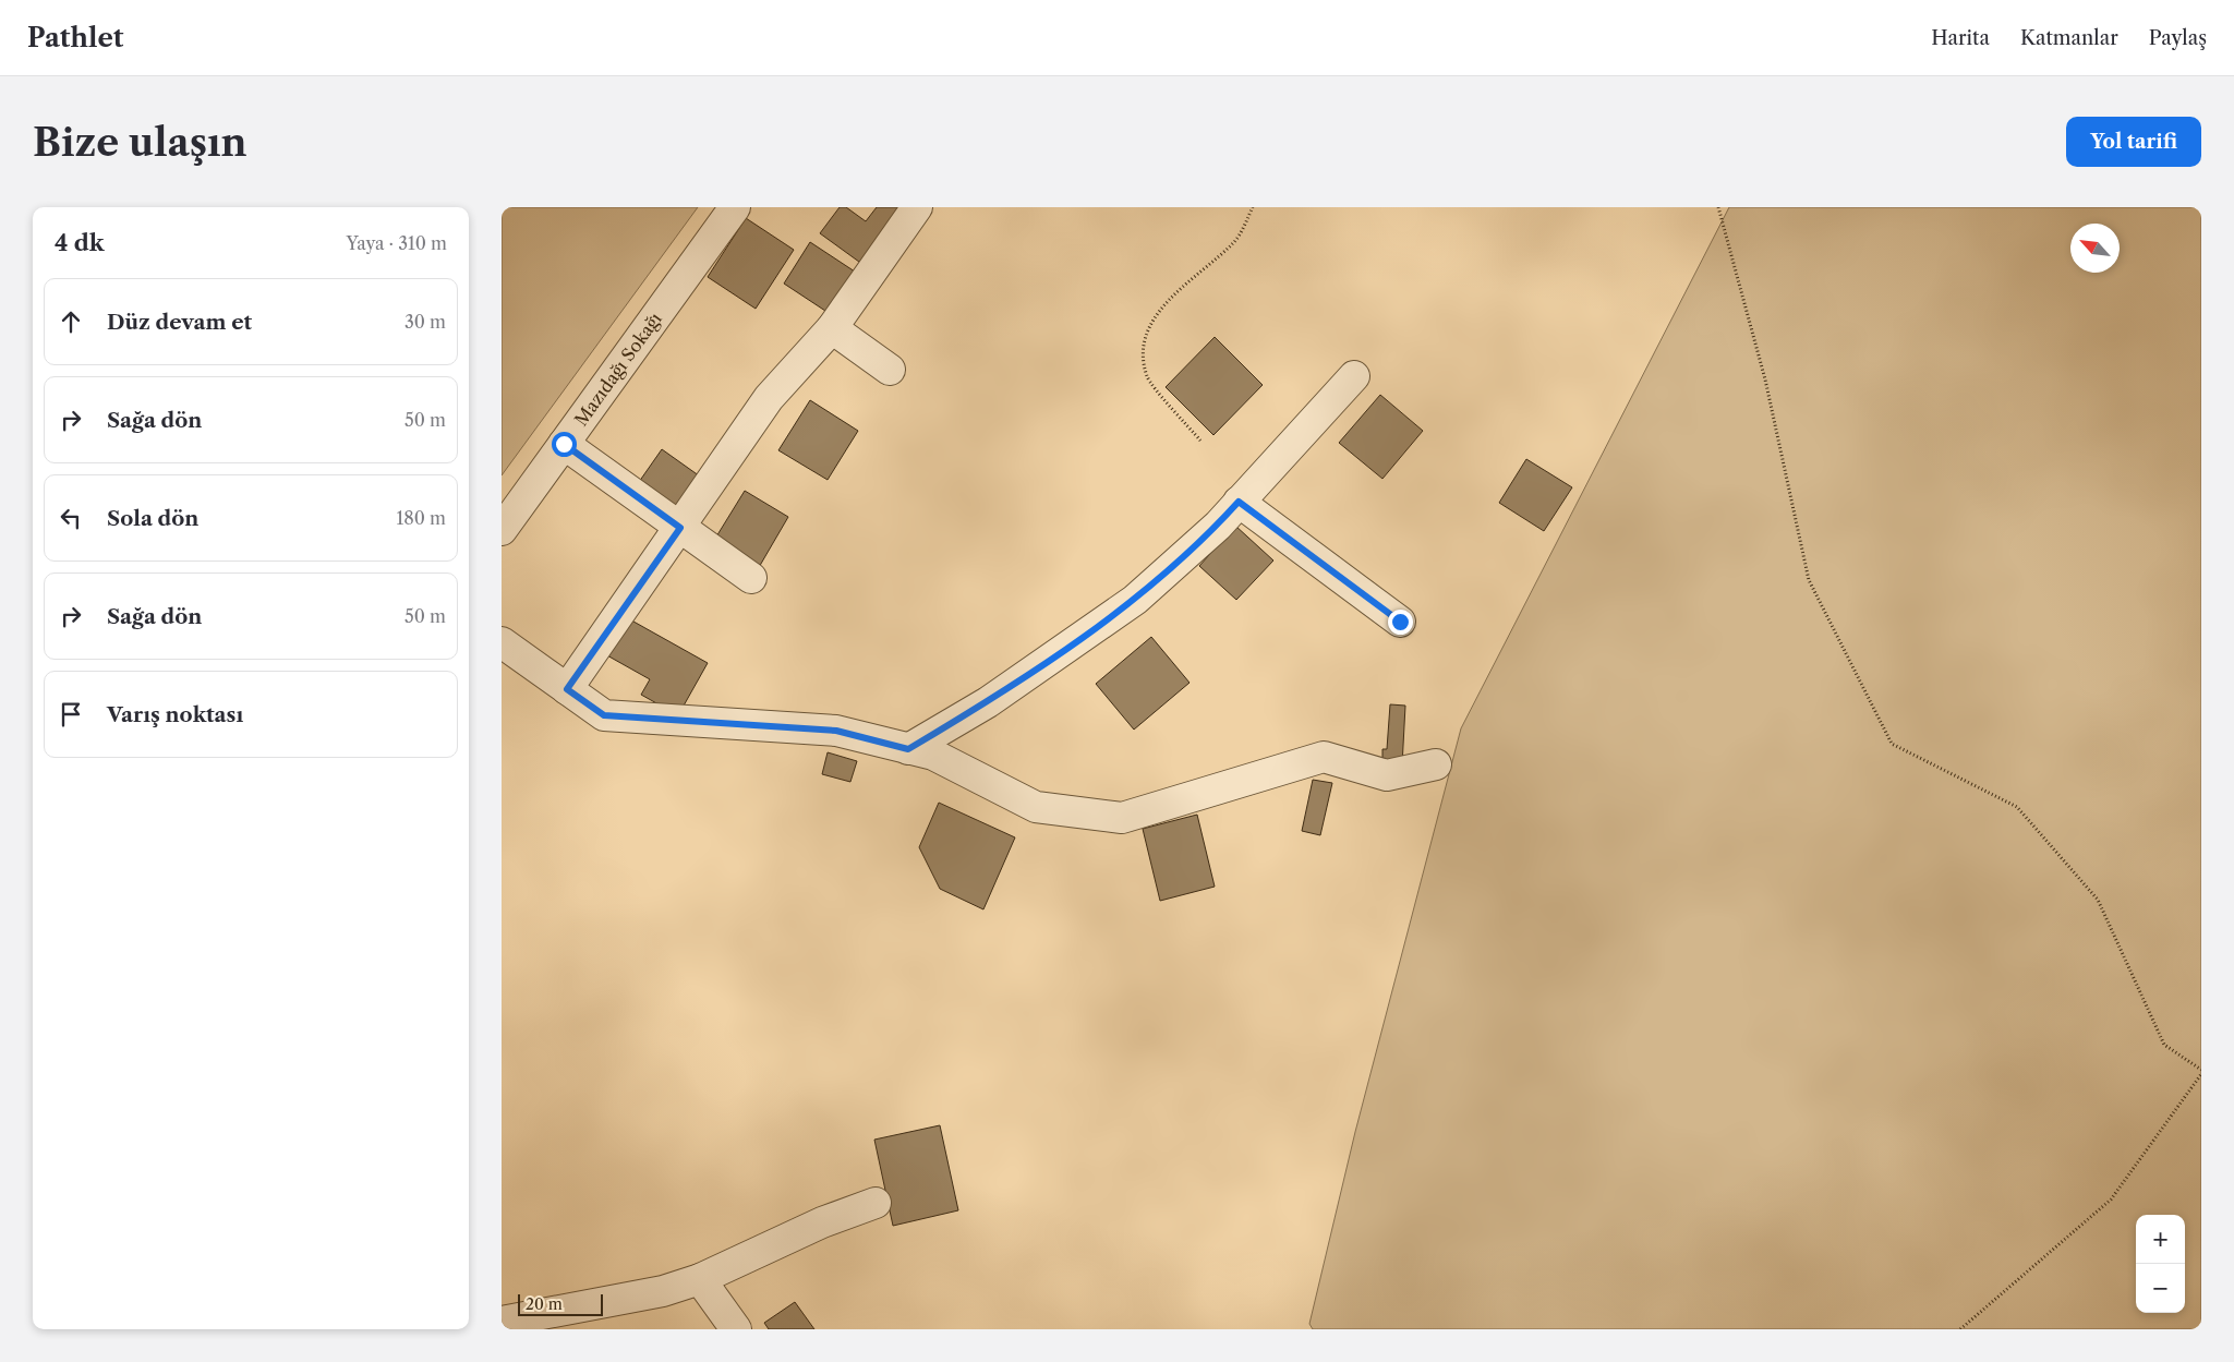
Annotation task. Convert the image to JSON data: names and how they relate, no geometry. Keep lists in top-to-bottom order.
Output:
{
  "streets": {
    "street": ["Mazıdağı Sokağı"]
  },
  "scale_bar": "20 m",
  "north": "top left",
  "page": {
    "header": "Pathlet",
    "nav": ["Harita", "Katmanlar", "Paylaş"],
    "buttons": "Yol tarifi",
    "title": "Bize ulaşın",
    "heading": ["4 dk", "Yaya · 310 m"],
    "list": [
      ["Düz devam et", "30 m"],
      ["Sağa dön", "50 m"],
      ["Sola dön", "180 m"],
      ["Sağa dön", "50 m"],
      "Varış noktası"
    ],
    "map_buttons": ["+", "−"],
    "scale": "20 m"
  }
}
